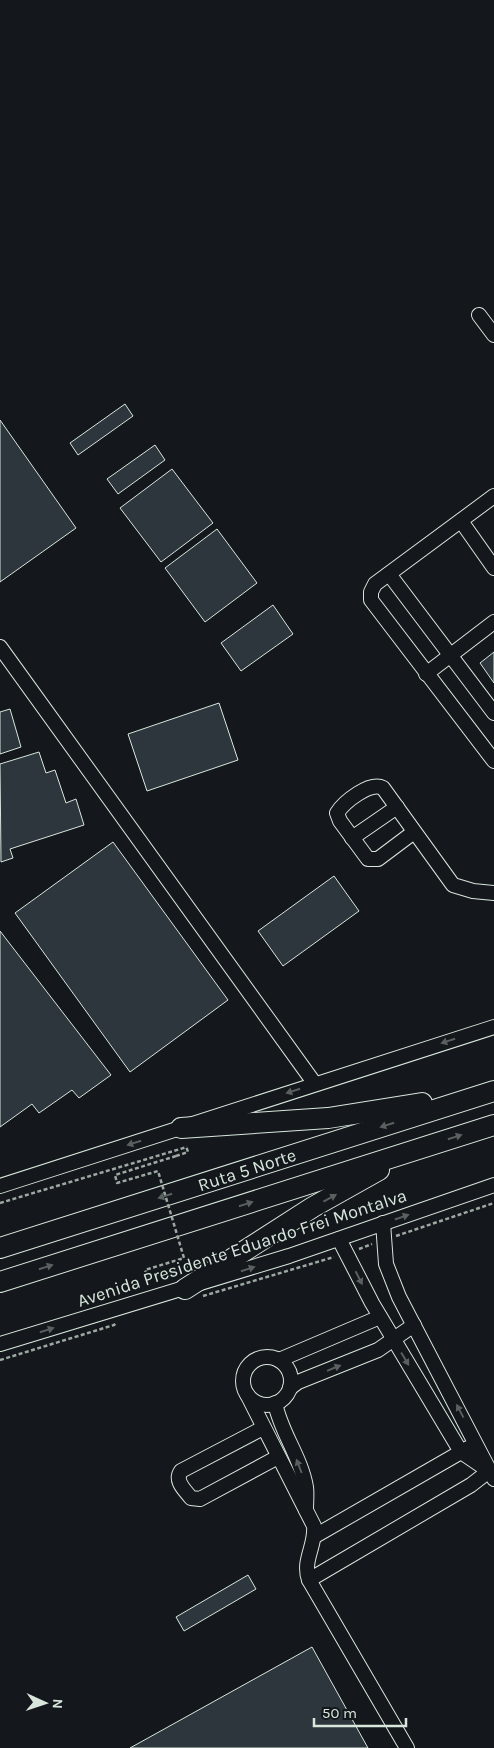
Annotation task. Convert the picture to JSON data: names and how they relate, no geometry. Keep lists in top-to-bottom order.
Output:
{
  "streets": {
    "highway": ["Ruta 5 Norte"],
    "street": ["Avenida Presidente Eduardo Frei Montalva"]
  },
  "scale_bar": "50 m",
  "north": "right"
}
